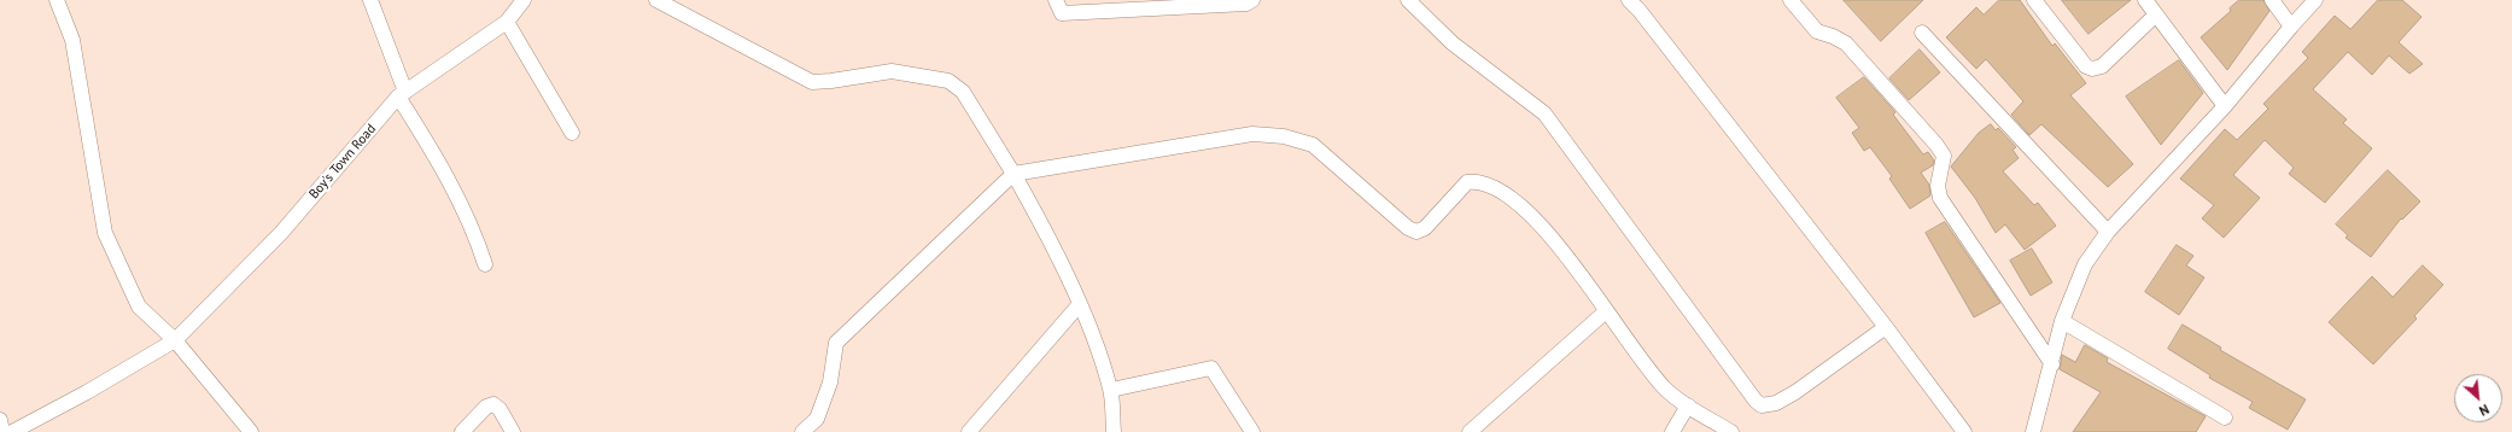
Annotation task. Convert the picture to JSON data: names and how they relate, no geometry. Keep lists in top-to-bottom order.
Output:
{
  "streets": {
    "street": ["Boy's Town Road"]
  },
  "north": "bottom right"
}
